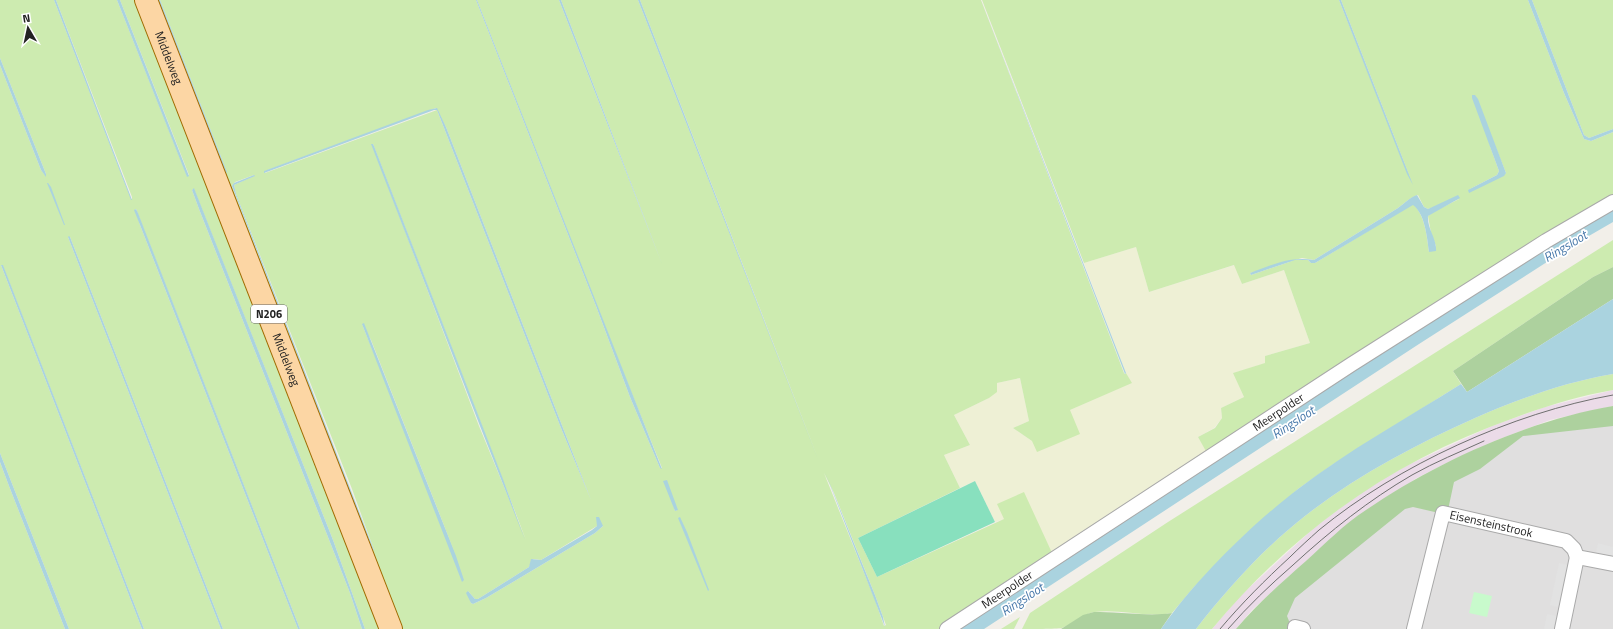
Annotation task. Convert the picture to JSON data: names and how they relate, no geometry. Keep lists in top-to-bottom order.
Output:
{
  "streets": {
    "main road": ["Middelweg", "N206"],
    "street": ["Meerpolder", "Eisensteinstrook"]
  },
  "water": ["Ringsloot"],
  "north": "top"
}
